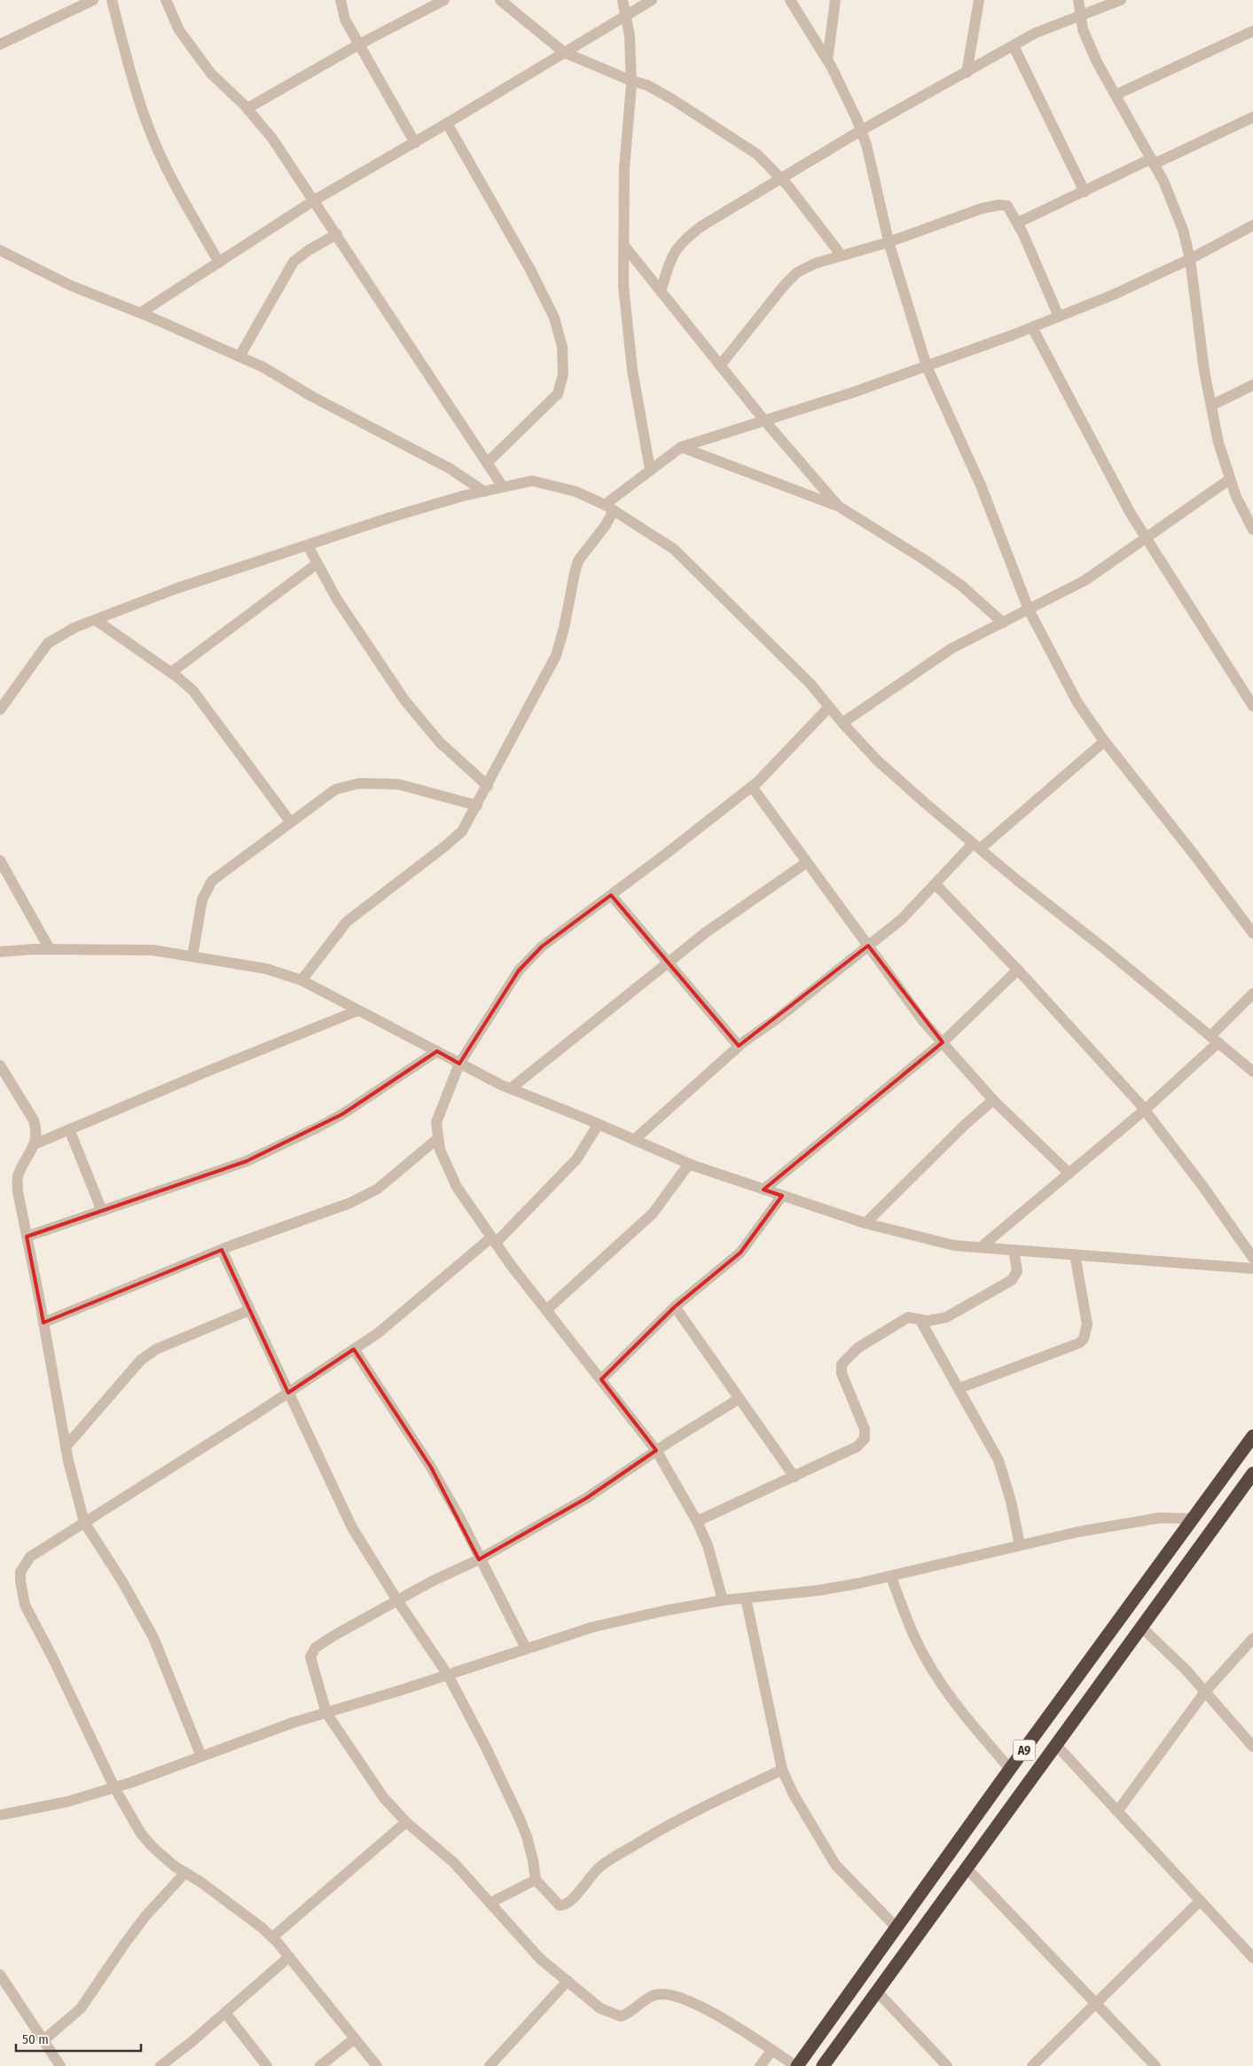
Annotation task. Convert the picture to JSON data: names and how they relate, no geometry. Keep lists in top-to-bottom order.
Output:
{
  "streets": {
    "highway": ["A9"]
  },
  "scale_bar": "50 m"
}
